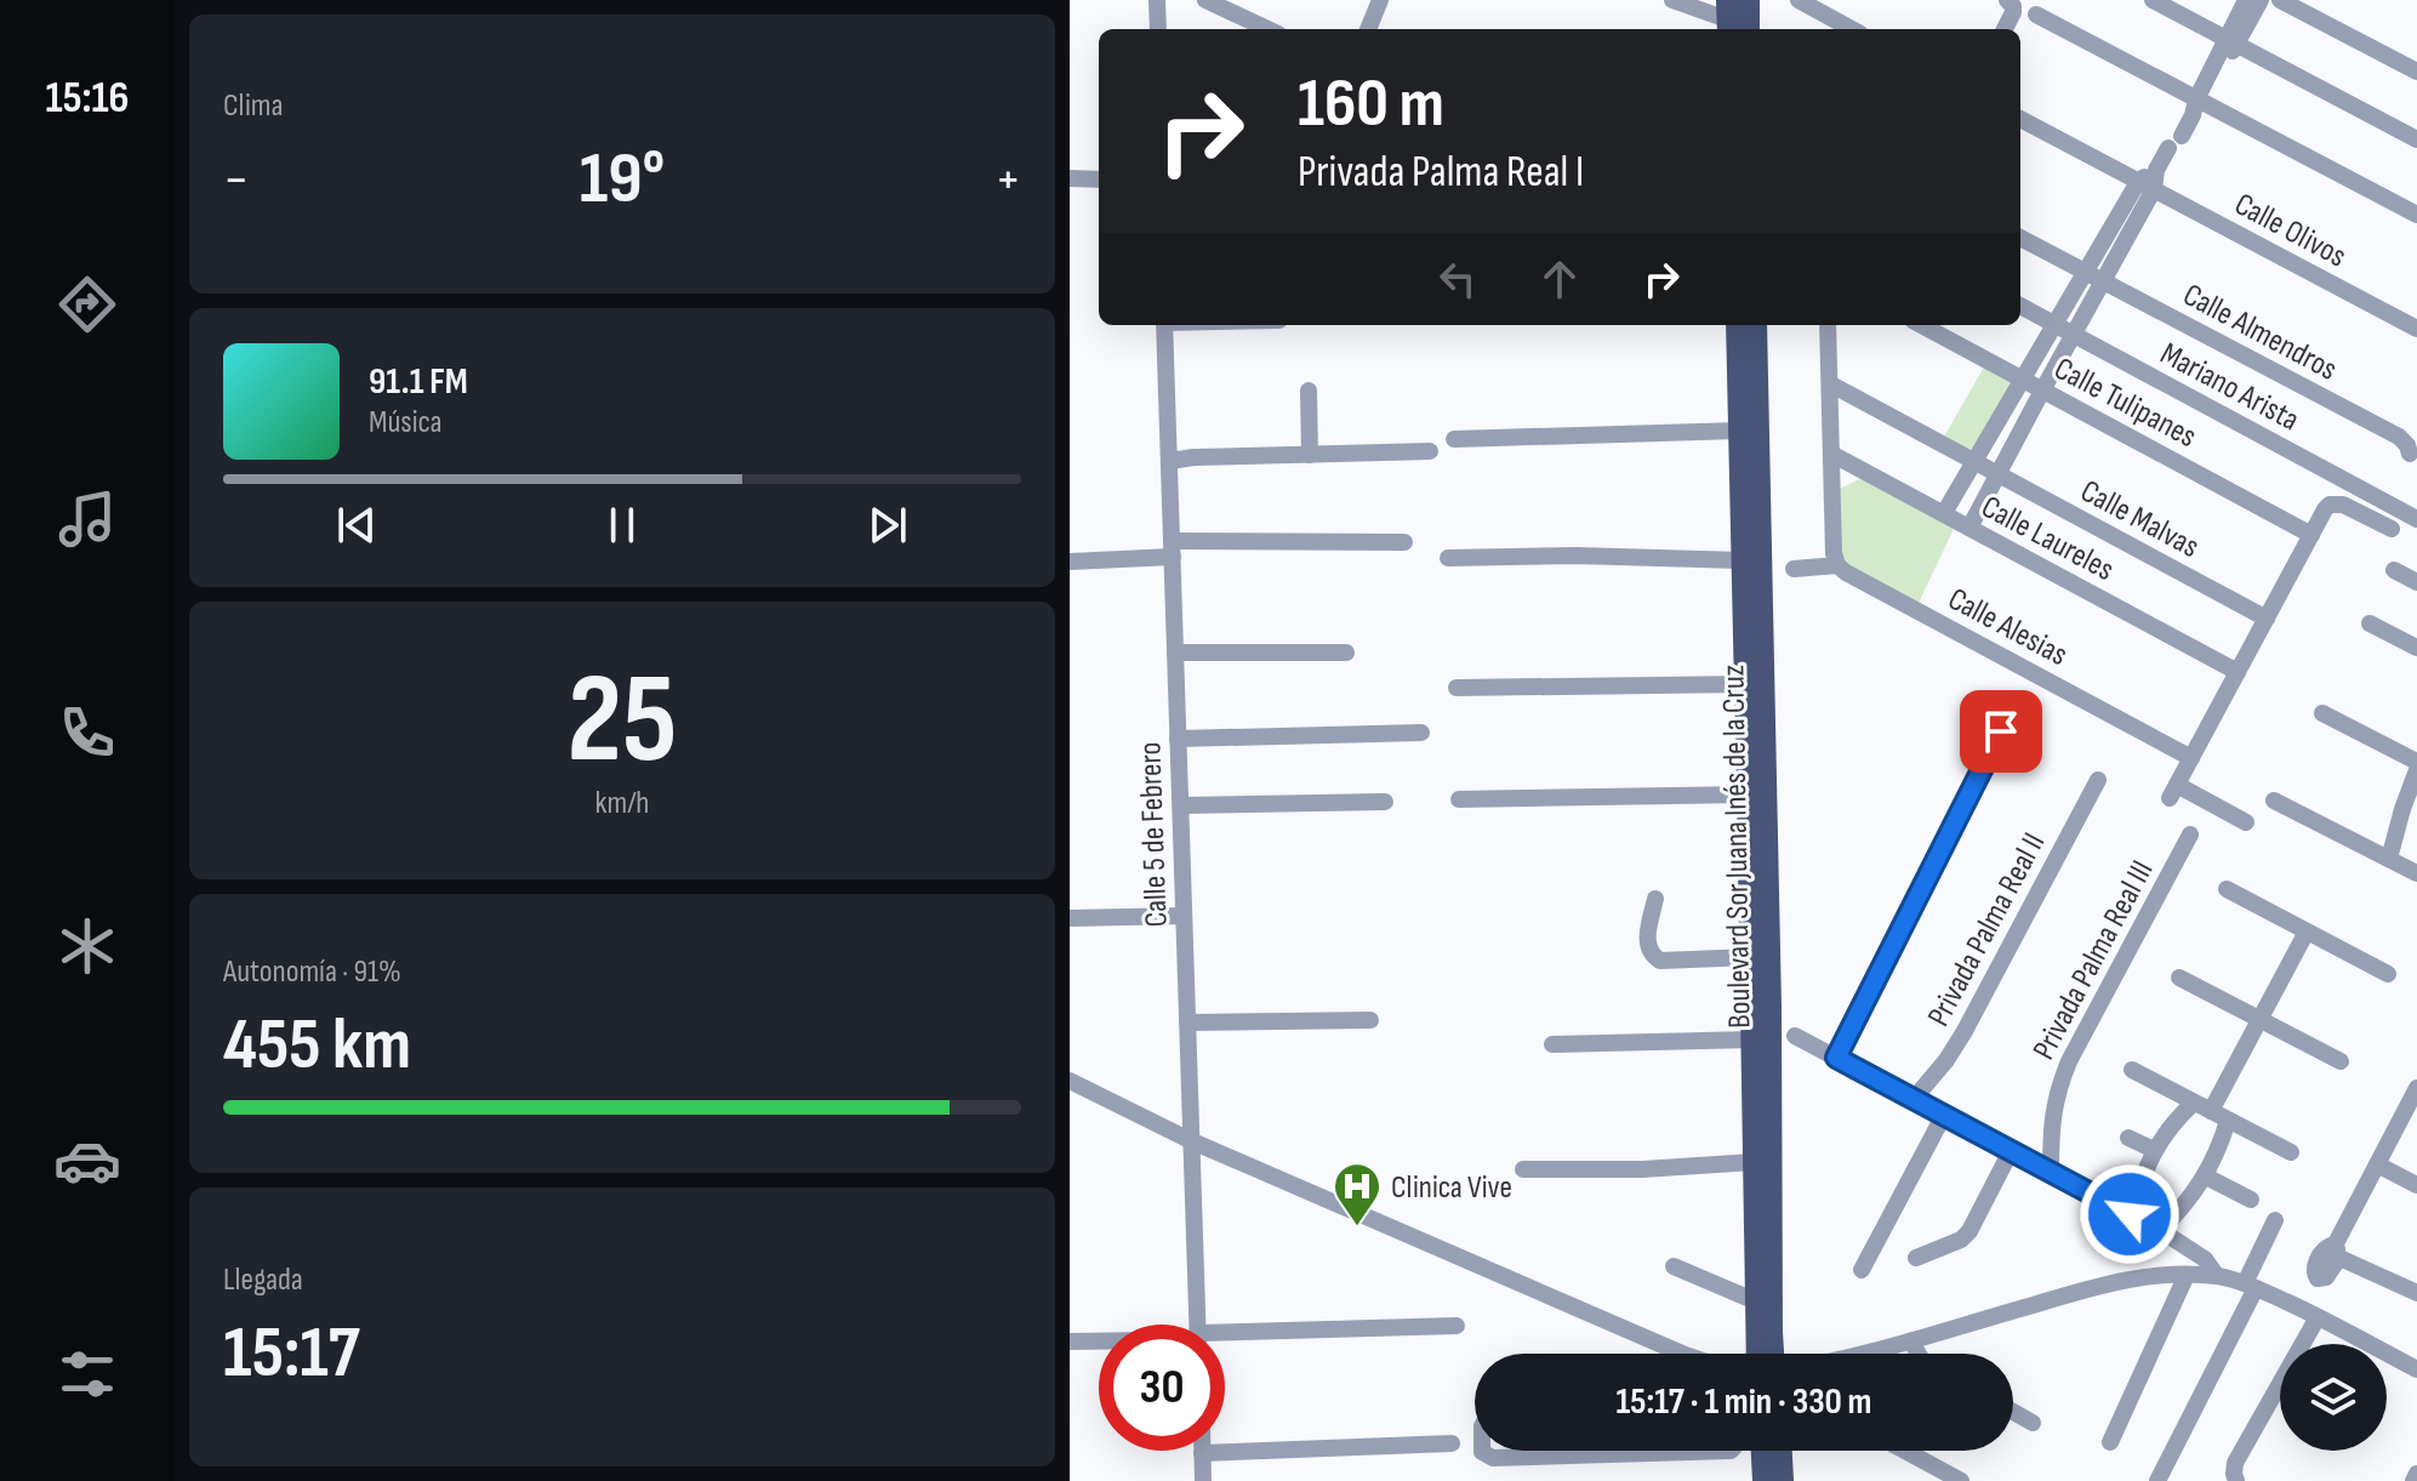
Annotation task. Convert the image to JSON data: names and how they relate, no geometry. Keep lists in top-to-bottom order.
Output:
{
  "streets": {
    "main road": ["Boulevard Sor Juana Inés de la Cruz"],
    "street": [
      "Calle Olivos",
      "Calle Almendros",
      "Mariano Arista",
      "Calle Tulipanes",
      "Calle Malvas",
      "Calle Laureles",
      "Calle Alesias",
      "Calle 5 de Febrero",
      "Privada Palma Real II",
      "Privada Palma Real III"
    ]
  },
  "places": {
    "hospital": ["Clinica Vive"]
  },
  "page": {
    "tabs": "15:16",
    "tile": [
      "Clima",
      ["25", "km/h"],
      ["Autonomía · 91%", "455 km"],
      ["Llegada", "15:17"]
    ],
    "turn": ["160 m", "Privada Palma Real I"],
    "heat": ["−", "19°", "+"],
    "song": ["91.1 FM", "Música"],
    "limit": "30",
    "trip": "15:17 · 1 min · 330 m"
  }
}
